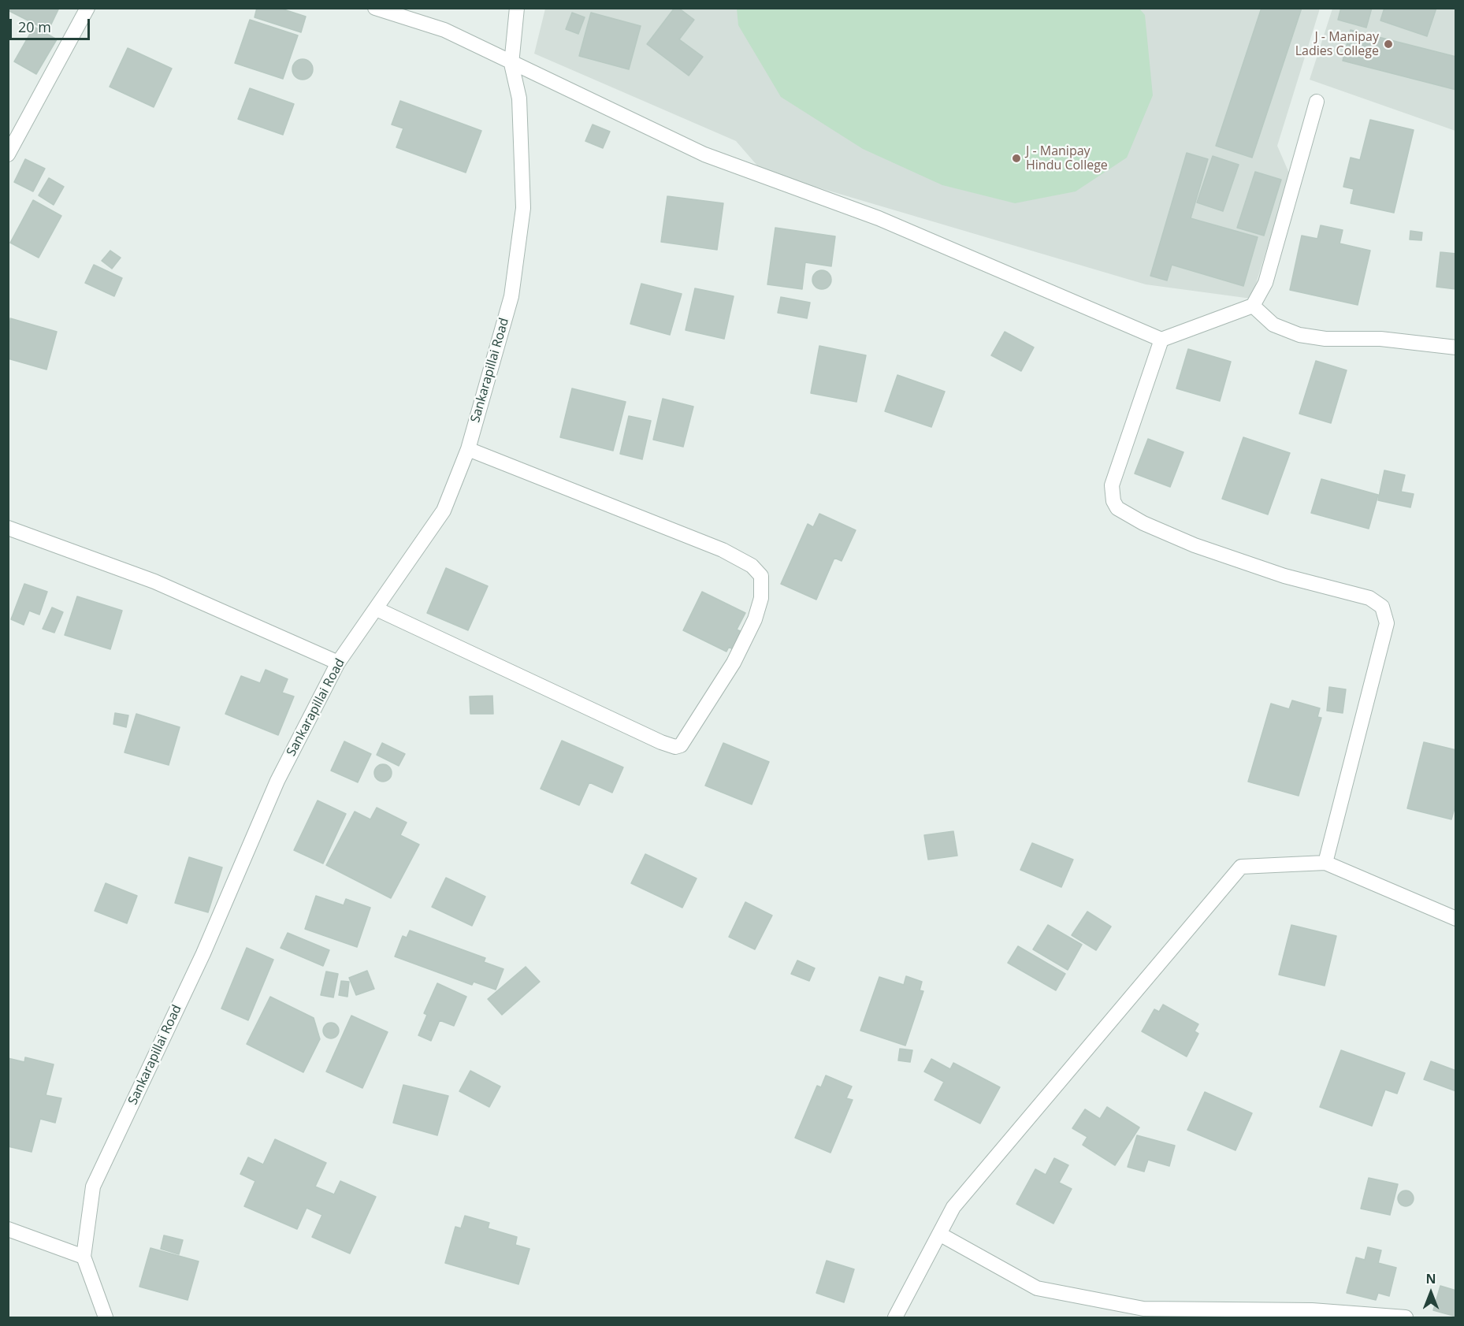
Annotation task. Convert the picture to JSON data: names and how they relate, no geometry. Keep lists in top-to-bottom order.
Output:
{
  "streets": {
    "street": ["Sankarapillai Road"]
  },
  "places": ["J - Manipay Ladies College", "J - Manipay Hindu College"],
  "scale_bar": "20 m",
  "north": "top"
}
